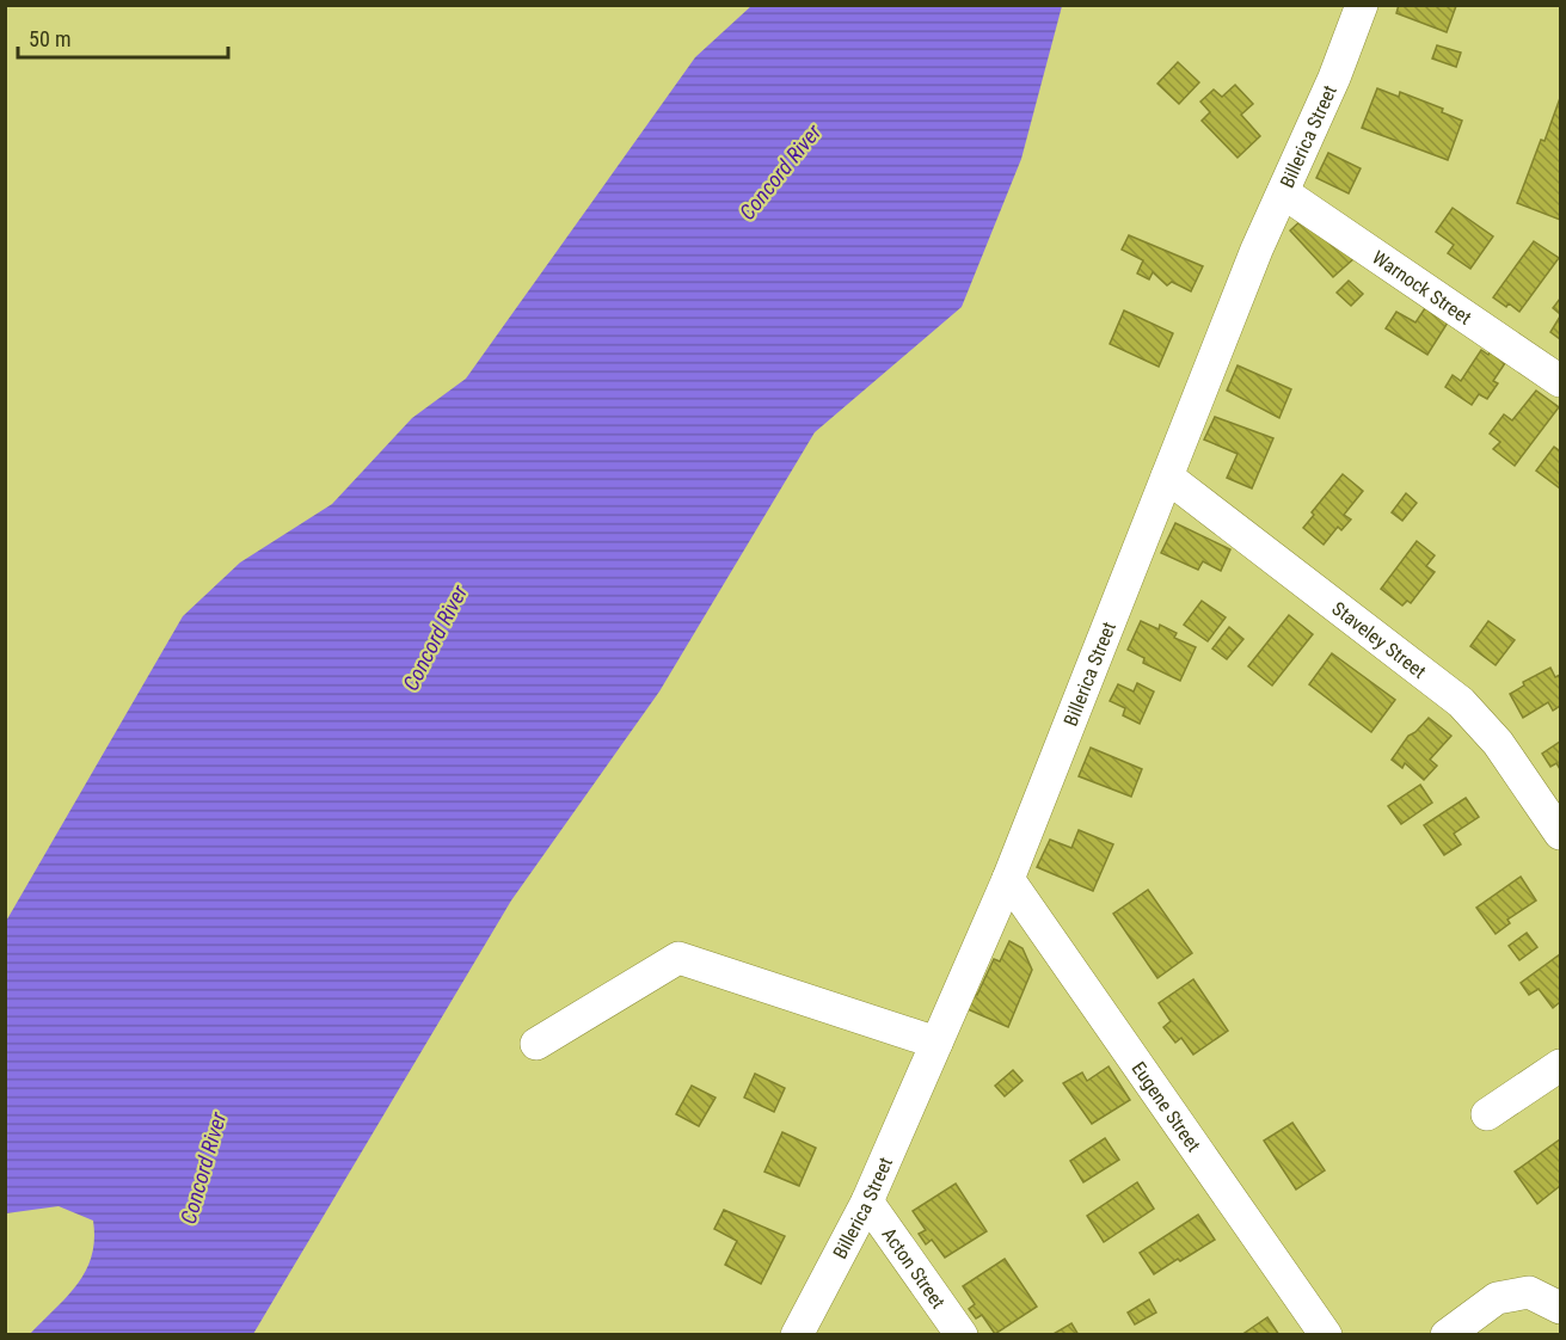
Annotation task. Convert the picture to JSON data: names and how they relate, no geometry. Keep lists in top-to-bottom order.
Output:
{
  "streets": {
    "street": [
      "Billerica Street",
      "Warnock Street",
      "Staveley Street",
      "Eugene Street",
      "Acton Street"
    ]
  },
  "crossings": [
    ["Billerica Street", "Warnock Street"],
    ["Billerica Street", "Staveley Street"],
    ["Billerica Street", "Eugene Street"],
    ["Billerica Street", "Acton Street"]
  ],
  "water": ["Concord River"],
  "scale_bar": "50 m"
}
